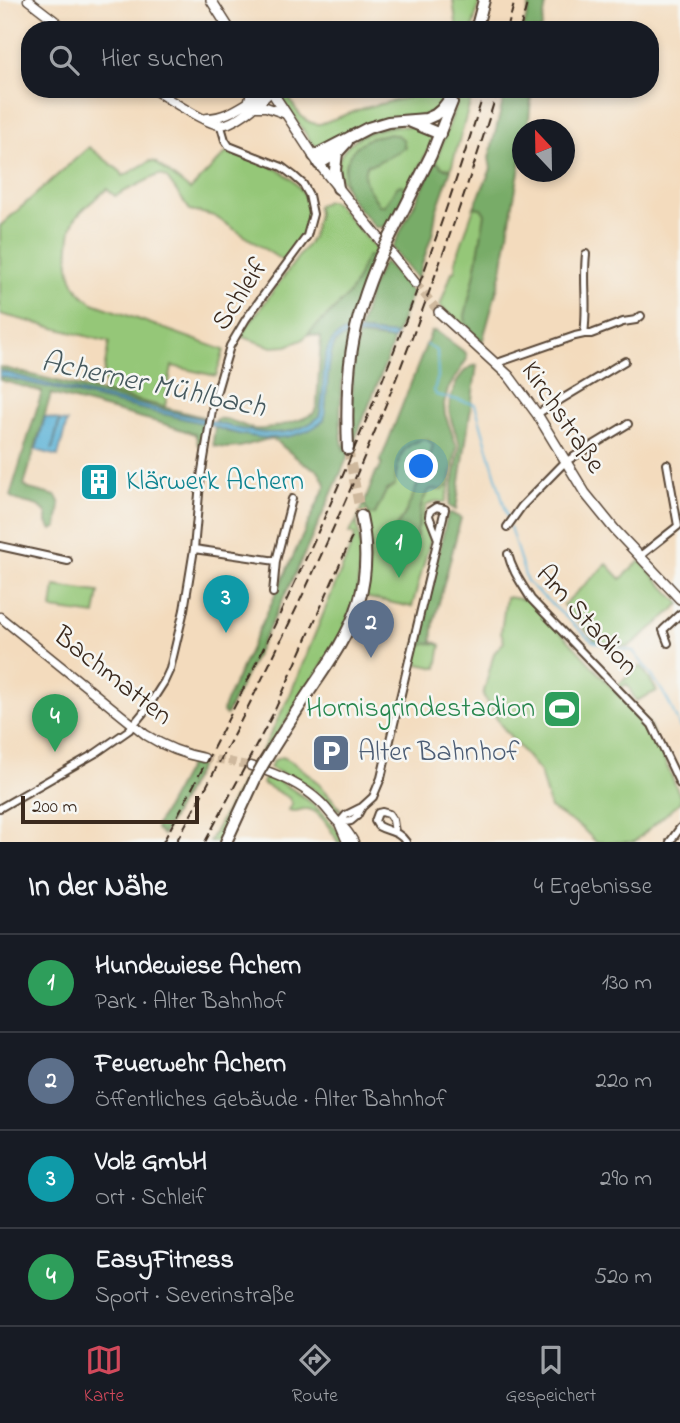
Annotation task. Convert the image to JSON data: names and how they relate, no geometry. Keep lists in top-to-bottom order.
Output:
{
  "streets": {
    "main road": ["Kirchstraße"],
    "street": ["Schleif", "Am Stadion", "Bachmatten"]
  },
  "crossings": [
    ["Schleif", "Bachmatten"]
  ],
  "water": ["Acherner Mühlbach"],
  "places": {
    "building": ["Klärwerk Achern"],
    "sports": ["Hornisgrindestadion"],
    "parking": ["Alter Bahnhof"]
  },
  "scale_bar": "200 m",
  "north": "top",
  "page": {
    "search": "Hier suchen",
    "pins": [
      "1",
      "3",
      "2",
      "4"
    ],
    "scale": "200 m",
    "heading": ["In der Nähe", "4 Ergebnisse"],
    "list": [
      {
        "mark": "1",
        "name": "Hundewiese Achern",
        "note": "Park · Alter Bahnhof",
        "value": "130 m"
      },
      {
        "mark": "2",
        "name": "Feuerwehr Achern",
        "note": "Öffentliches Gebäude · Alter Bahnhof",
        "value": "220 m"
      },
      {
        "mark": "3",
        "name": "Volz GmbH",
        "note": "Ort · Schleif",
        "value": "290 m"
      },
      {
        "mark": "4",
        "name": "EasyFitness",
        "note": "Sport · Severinstraße",
        "value": "520 m"
      }
    ],
    "nav": ["Karte", "Route", "Gespeichert"]
  }
}
